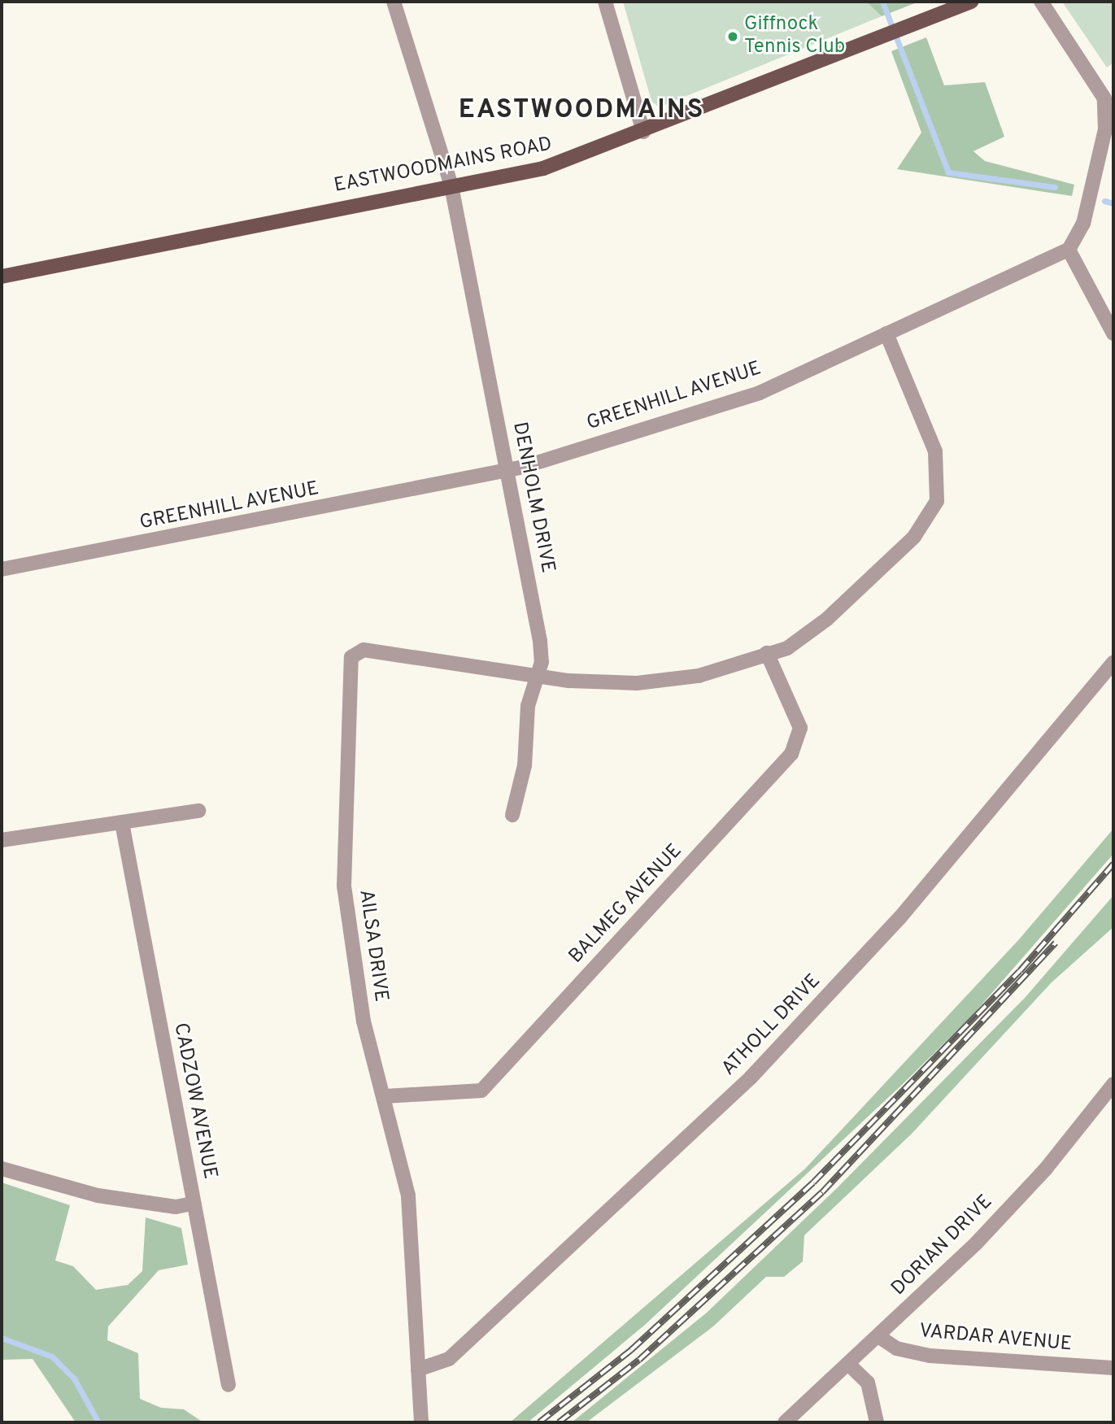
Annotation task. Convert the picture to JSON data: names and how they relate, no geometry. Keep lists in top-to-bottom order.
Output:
{
  "streets": {
    "main road": ["EASTWOODMAINS ROAD"],
    "street": [
      "GREENHILL AVENUE",
      "DENHOLM DRIVE",
      "BALMEG AVENUE",
      "AILSA DRIVE",
      "ATHOLL DRIVE",
      "CADZOW AVENUE",
      "DORIAN DRIVE",
      "VARDAR AVENUE"
    ]
  },
  "crossings": [
    ["EASTWOODMAINS ROAD", "DENHOLM DRIVE"],
    ["GREENHILL AVENUE", "DENHOLM DRIVE"],
    ["DENHOLM DRIVE", "AILSA DRIVE"],
    ["BALMEG AVENUE", "AILSA DRIVE"],
    ["AILSA DRIVE", "ATHOLL DRIVE"],
    ["DORIAN DRIVE", "VARDAR AVENUE"]
  ],
  "districts": ["EASTWOODMAINS"],
  "places": ["Giffnock Tennis Club"]
}
